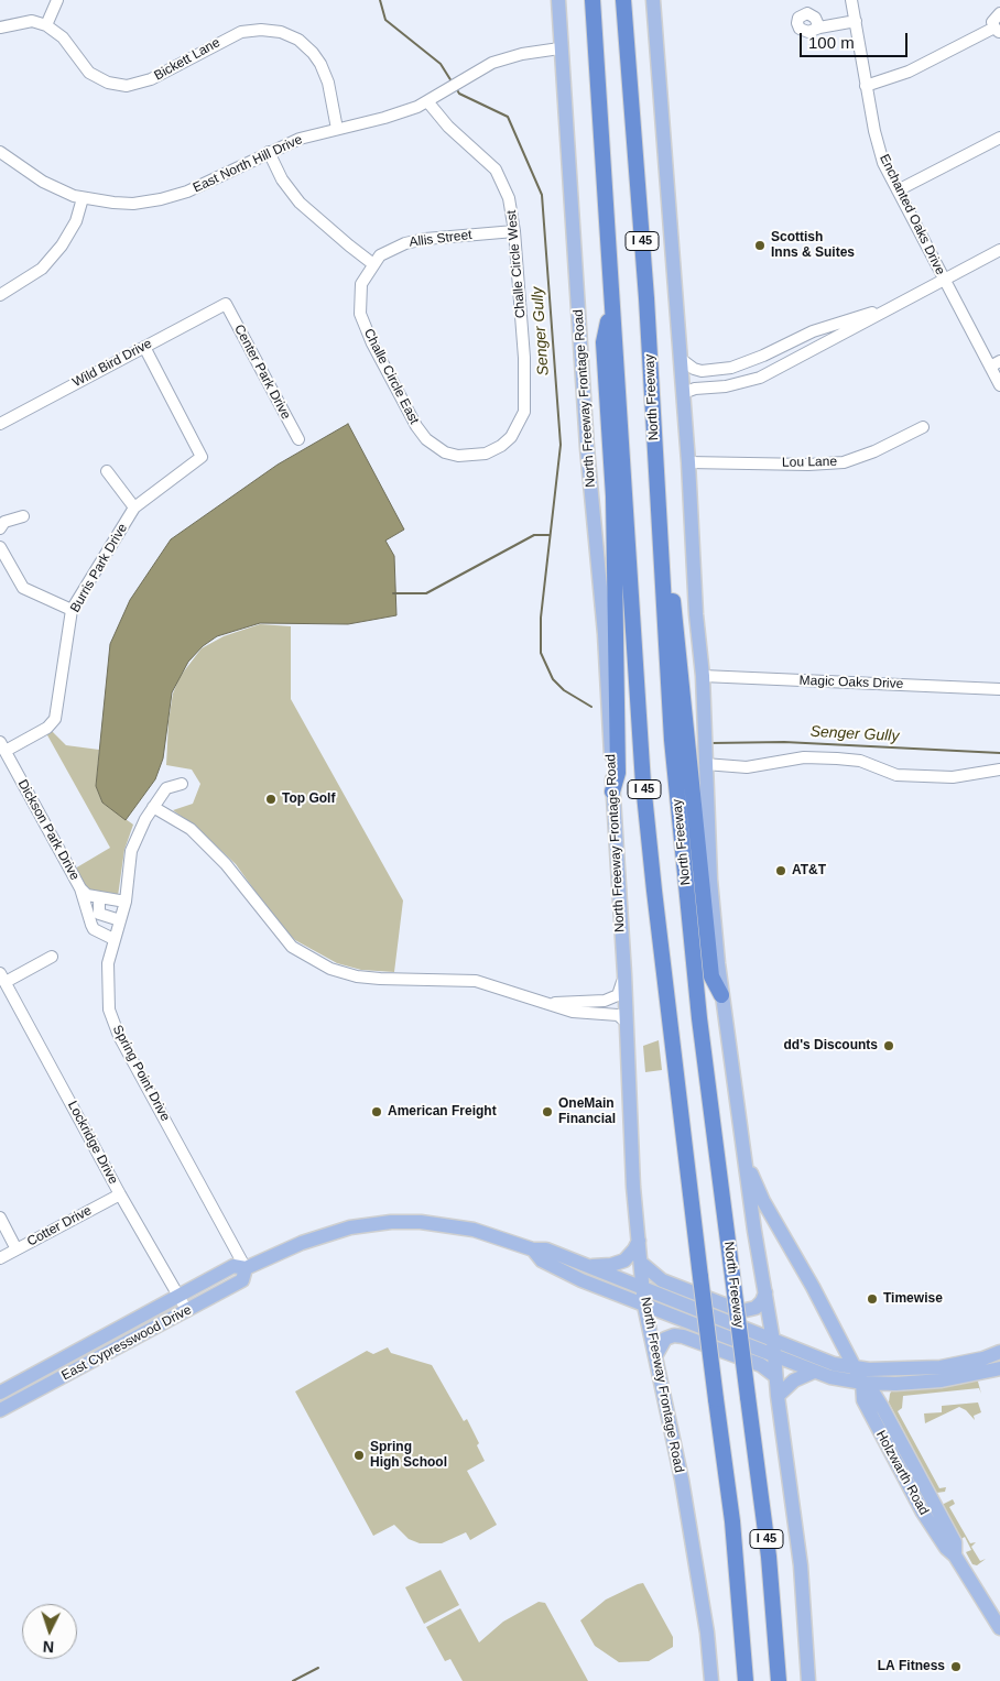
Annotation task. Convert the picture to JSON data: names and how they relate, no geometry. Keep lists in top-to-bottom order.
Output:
{
  "streets": {
    "highway": ["I 45", "North Freeway"],
    "main road": ["North Freeway Frontage Road", "East Cypresswood Drive", "Holzwarth Road"],
    "street": [
      "Bickett Lane",
      "East North Hill Drive",
      "Enchanted Oaks Drive",
      "Allis Street",
      "Challe Circle West",
      "Wild Bird Drive",
      "Center Park Drive",
      "Challe Circle East",
      "Lou Lane",
      "Burris Park Drive",
      "Magic Oaks Drive",
      "Dickson Park Drive",
      "Spring Point Drive",
      "Lockridge Drive",
      "Cotter Drive"
    ]
  },
  "crossings": [
    ["Bickett Lane", "East North Hill Drive"],
    ["East North Hill Drive", "Challe Circle West"],
    ["East North Hill Drive", "North Freeway Frontage Road"],
    ["Allis Street", "Challe Circle West"],
    ["Allis Street", "Challe Circle East"],
    ["Challe Circle West", "Challe Circle East"],
    ["Wild Bird Drive", "Center Park Drive"],
    ["Wild Bird Drive", "Burris Park Drive"],
    ["North Freeway Frontage Road", "East Cypresswood Drive"],
    ["Burris Park Drive", "Dickson Park Drive"],
    ["Dickson Park Drive", "Spring Point Drive"],
    ["Spring Point Drive", "East Cypresswood Drive"],
    ["Lockridge Drive", "Cotter Drive"],
    ["Lockridge Drive", "East Cypresswood Drive"]
  ],
  "water": ["Senger Gully"],
  "places": [
    "Scottish Inns & Suites",
    "Top Golf",
    "AT&T",
    "dd's Discounts",
    "American Freight",
    "OneMain Financial",
    "Timewise",
    "Spring High School",
    "LA Fitness"
  ],
  "scale_bar": "100 m",
  "north": "bottom"
}
